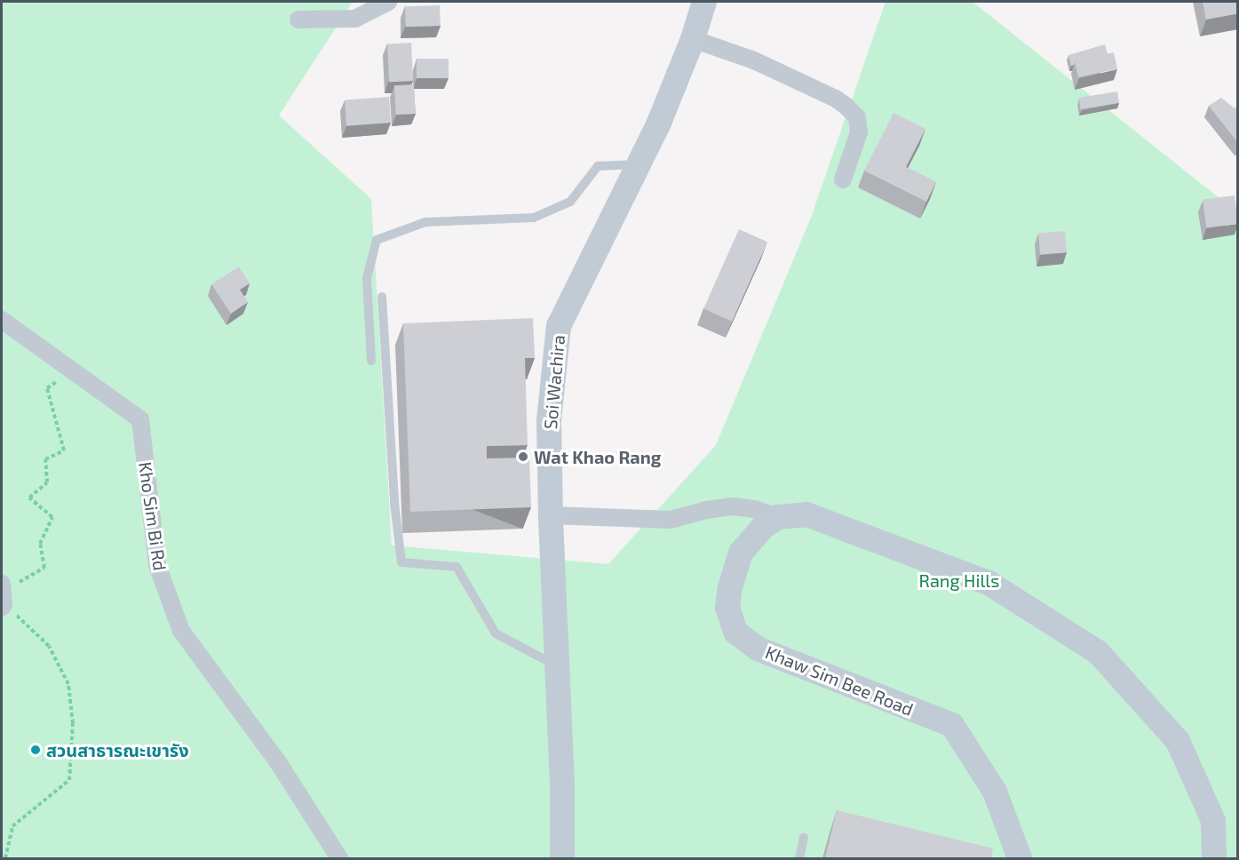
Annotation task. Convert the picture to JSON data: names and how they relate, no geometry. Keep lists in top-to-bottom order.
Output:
{
  "streets": {
    "street": ["Soi Wachira", "Kho Sim Bi Rd", "Khaw Sim Bee Road"]
  },
  "parks": ["Rang Hills"],
  "places": ["Wat Khao Rang", "สวนสาธารณะเขารัง"]
}
